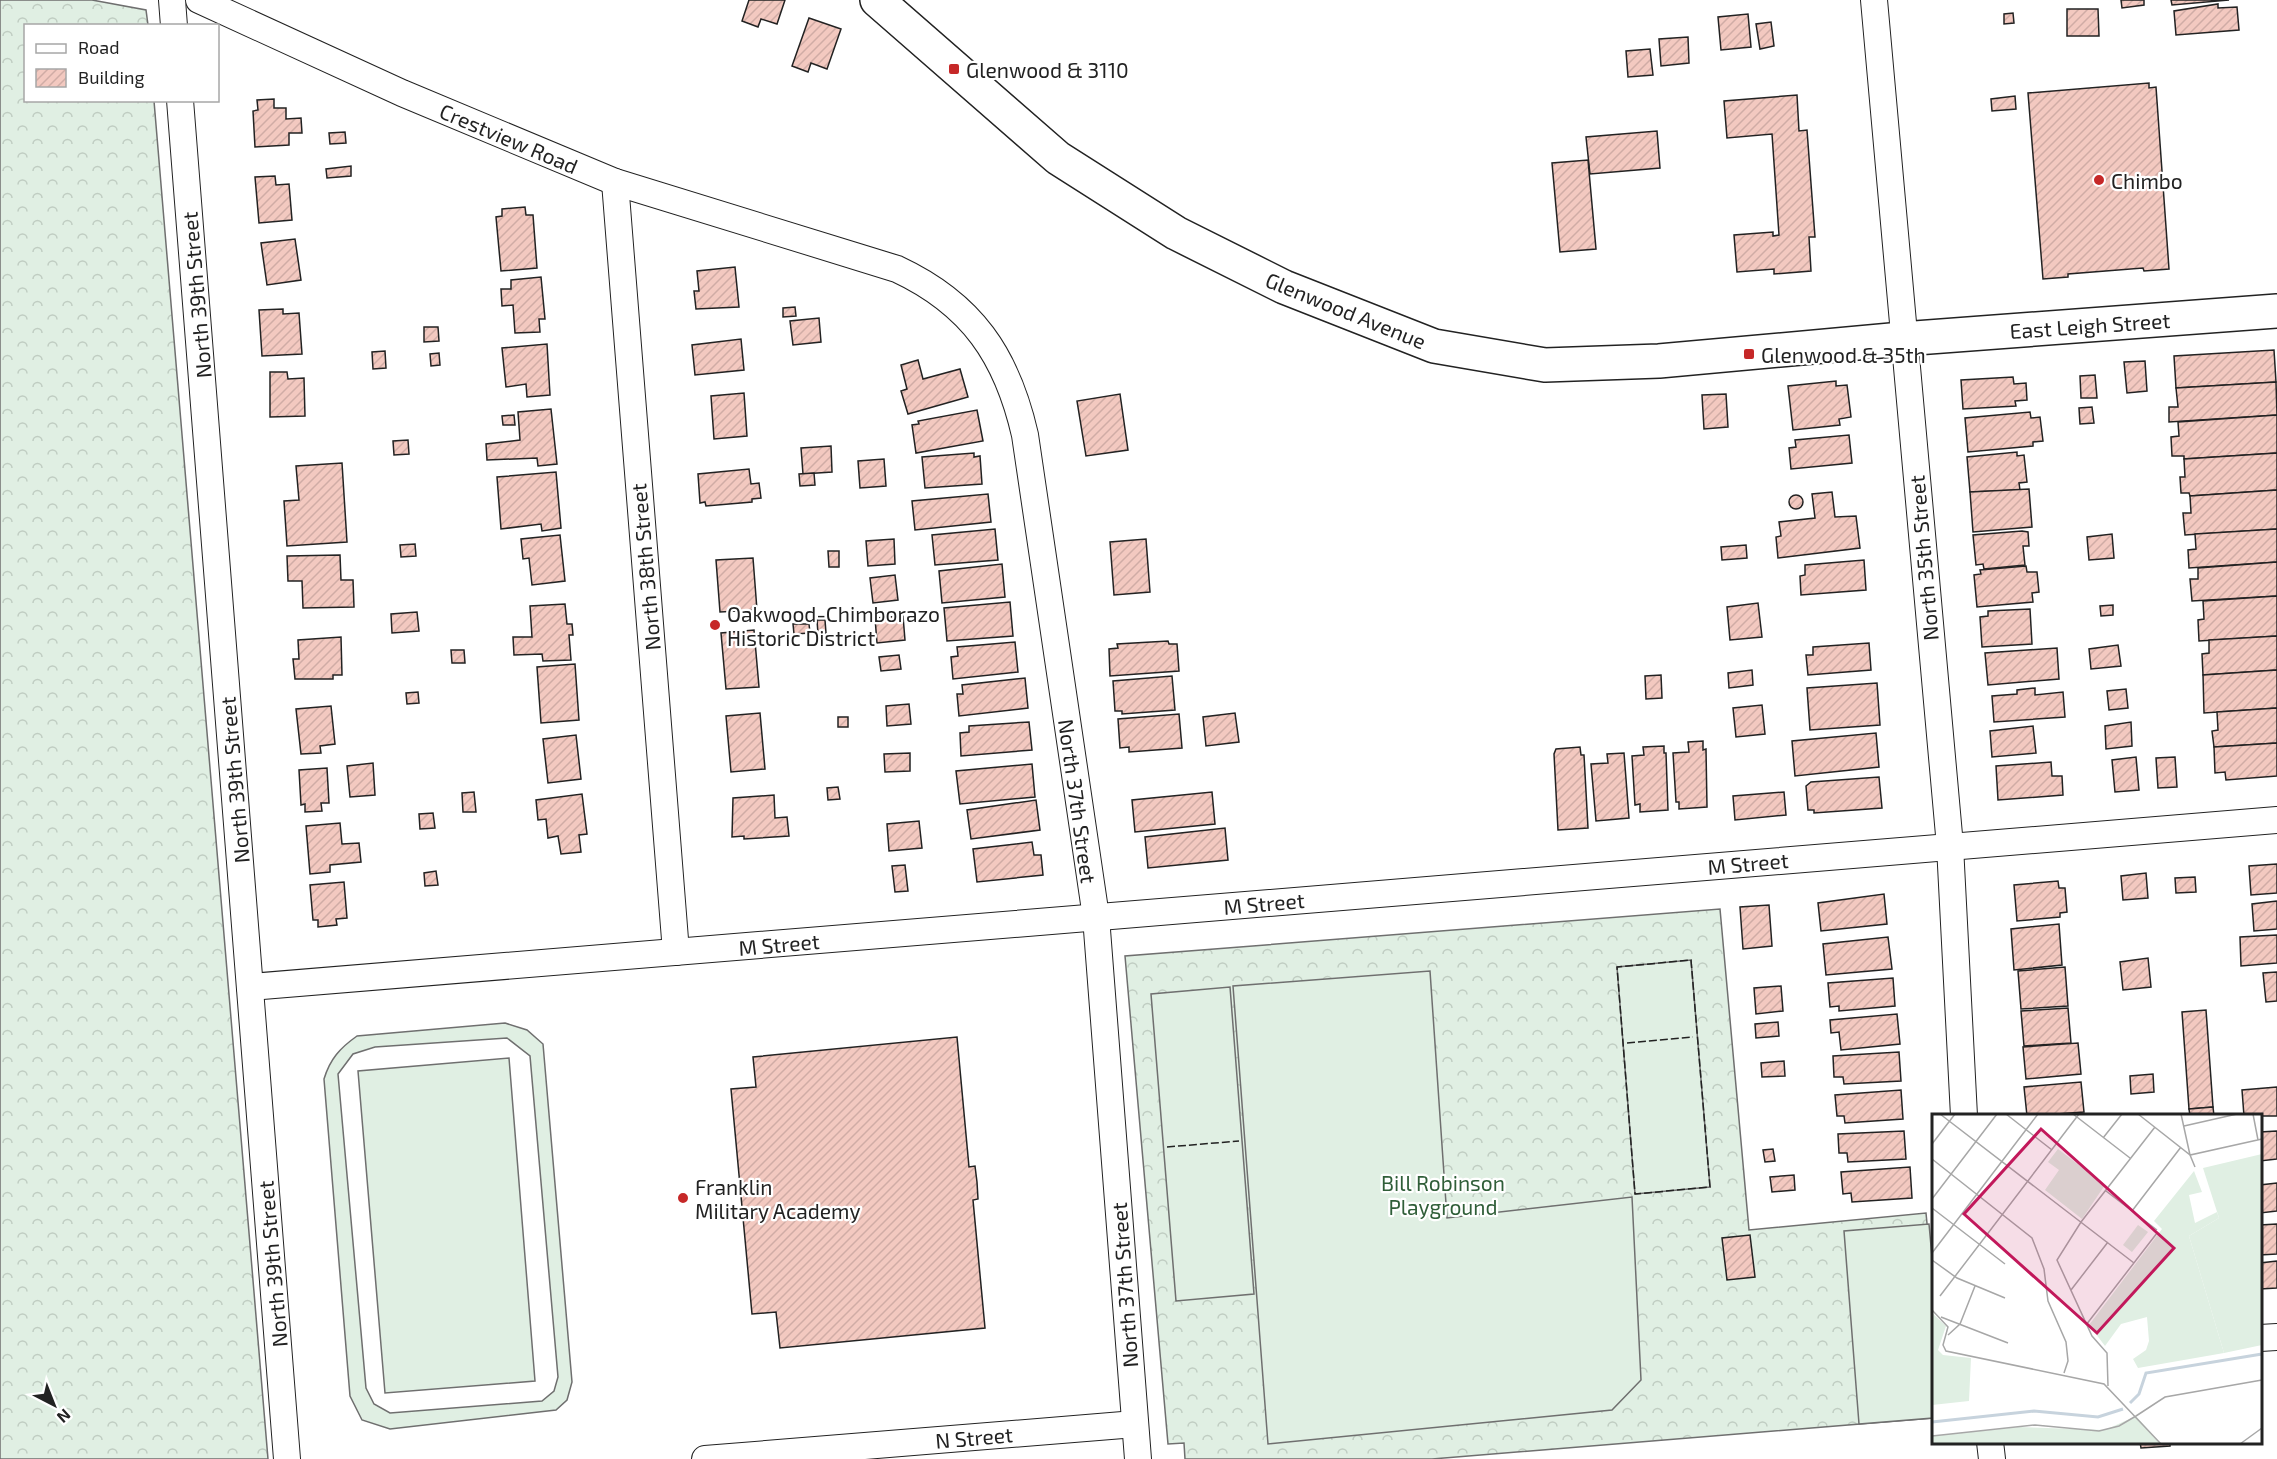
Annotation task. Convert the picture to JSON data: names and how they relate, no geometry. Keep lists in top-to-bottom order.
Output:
{
  "streets": {
    "street": [
      "Crestview Road",
      "North 39th Street",
      "Glenwood Avenue",
      "East Leigh Street",
      "North 35th Street",
      "North 38th Street",
      "North 37th Street",
      "M Street",
      "N Street"
    ]
  },
  "crossings": [
    ["Crestview Road", "North 38th Street"],
    ["Crestview Road", "North 37th Street"],
    ["North 39th Street", "M Street"],
    ["Glenwood Avenue", "East Leigh Street"],
    ["Glenwood Avenue", "North 35th Street"],
    ["East Leigh Street", "North 35th Street"],
    ["North 35th Street", "M Street"],
    ["North 38th Street", "M Street"],
    ["North 37th Street", "M Street"],
    ["North 37th Street", "N Street"]
  ],
  "parks": ["Bill Robinson Playground"],
  "places": {
    "transit": ["Glenwood & 3110", "Glenwood & 35th"],
    "other": ["Chimbo", "Oakwood-Chimborazo Historic District", "Franklin Military Academy"]
  },
  "legend": ["Road", "Building"],
  "north": "bottom right"
}
